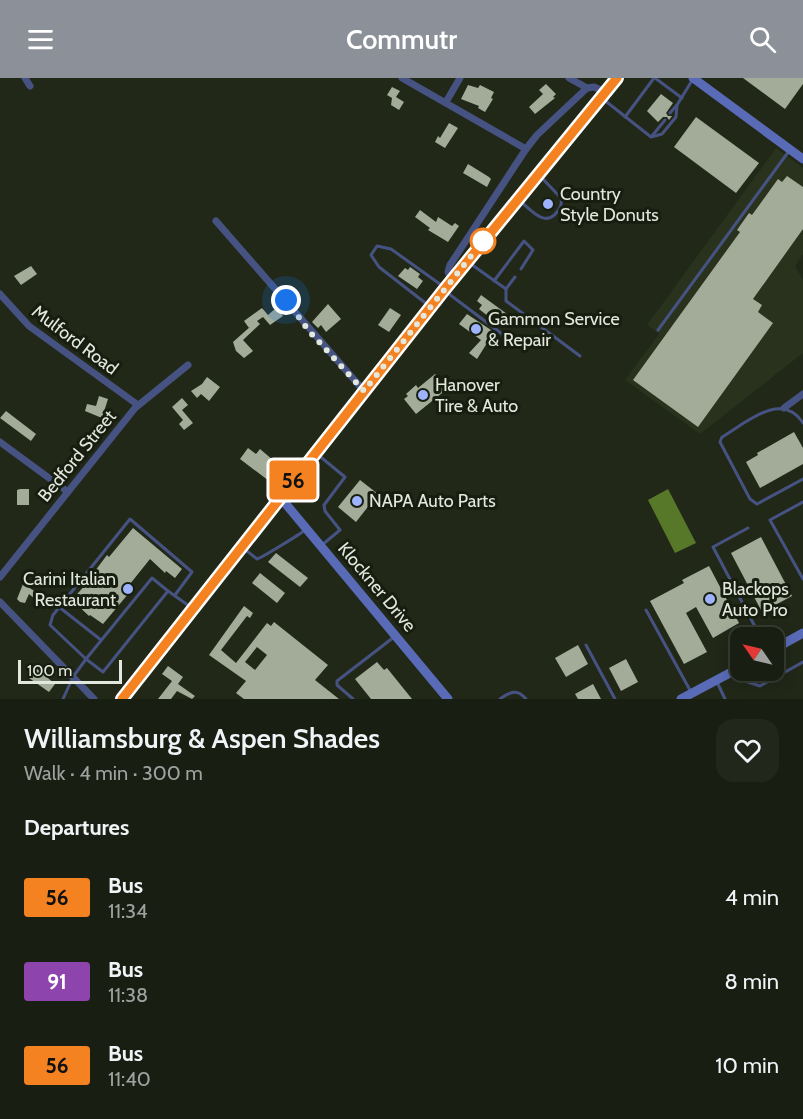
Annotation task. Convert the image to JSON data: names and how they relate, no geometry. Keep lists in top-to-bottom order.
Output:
{
  "streets": {
    "street": ["Mulford Road", "Bedford Street", "Klockner Drive"]
  },
  "crossings": [
    ["Mulford Road", "Bedford Street"]
  ],
  "places": [
    "Country Style Donuts",
    "Gammon Service & Repair",
    "Hanover Tire & Auto",
    "NAPA Auto Parts",
    "Carini Italian Restaurant",
    "Blackops Auto Pro"
  ],
  "lines": ["bus line 56"],
  "scale_bar": "100 m",
  "north": "top left",
  "page": {
    "header": "Commutr",
    "on_map": "56",
    "scale": "100 m",
    "heading": [
      ["Williamsburg & Aspen Shades", "Walk · 4 min · 300 m"],
      "Departures"
    ],
    "list": [
      {
        "mark": "56",
        "name": "Bus",
        "note": "11:34",
        "value": "4 min"
      },
      {
        "mark": "91",
        "name": "Bus",
        "note": "11:38",
        "value": "8 min"
      },
      {
        "mark": "56",
        "name": "Bus",
        "note": "11:40",
        "value": "10 min"
      }
    ]
  }
}
